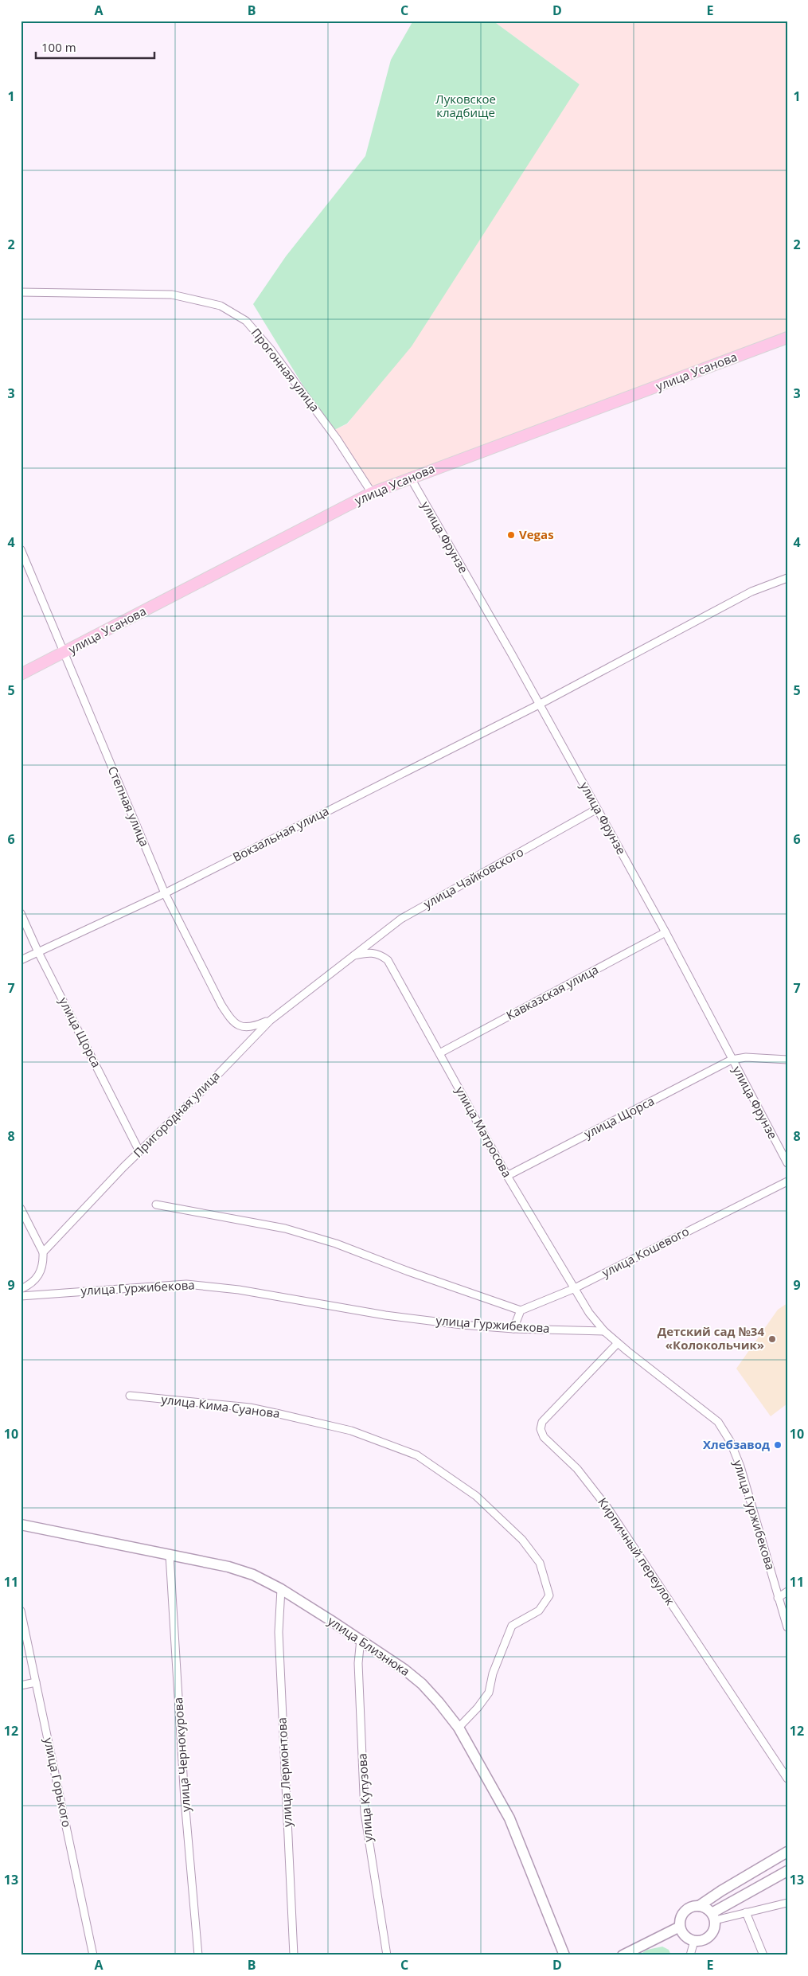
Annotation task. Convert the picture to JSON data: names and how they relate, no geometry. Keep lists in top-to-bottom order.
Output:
{
  "streets": {
    "main road": ["улица Усанова"],
    "street": [
      "Прогонная улица",
      "улица Фрунзе",
      "Степная улица",
      "Вокзальная улица",
      "улица Чайковского",
      "Кавказская улица",
      "улица Щорса",
      "Пригородная улица",
      "улица Матросова",
      "улица Кошевого",
      "улица Гуржибекова",
      "улица Кима Суанова",
      "Кирпичный переулок",
      "улица Близнюка",
      "улица Чернокурова",
      "улица Лермонтова",
      "улица Горького",
      "улица Кутузова"
    ]
  },
  "crossings": [
    ["Прогонная улица", "улица Усанова"],
    ["улица Усанова", "улица Фрунзе"],
    ["улица Усанова", "Степная улица"],
    ["улица Фрунзе", "Вокзальная улица"],
    ["улица Фрунзе", "улица Чайковского"],
    ["улица Фрунзе", "Кавказская улица"],
    ["улица Фрунзе", "улица Щорса"],
    ["Степная улица", "Вокзальная улица"],
    ["Степная улица", "Пригородная улица"],
    ["Вокзальная улица", "улица Щорса"],
    ["улица Чайковского", "Пригородная улица"],
    ["улица Чайковского", "улица Матросова"],
    ["Кавказская улица", "улица Матросова"],
    ["улица Щорса", "Пригородная улица"],
    ["улица Щорса", "улица Матросова"],
    ["Пригородная улица", "улица Матросова"],
    ["улица Матросова", "улица Кошевого"],
    ["улица Матросова", "улица Гуржибекова"],
    ["улица Кошевого", "улица Гуржибекова"],
    ["улица Гуржибекова", "Кирпичный переулок"],
    ["улица Кима Суанова", "улица Близнюка"],
    ["улица Близнюка", "улица Чернокурова"],
    ["улица Близнюка", "улица Лермонтова"],
    ["улица Близнюка", "улица Кутузова"]
  ],
  "parks": ["Луковское кладбище"],
  "places": ["Vegas", "Детский сад №34 «Колокольчик»", "Хлебзавод"],
  "scale_bar": "100 m",
  "grid": {
    "columns": [
      "A",
      "B",
      "C",
      "D",
      "E"
    ],
    "rows": [
      "1",
      "2",
      "3",
      "4",
      "5",
      "6",
      "7",
      "8",
      "9",
      "10",
      "11",
      "12",
      "13"
    ]
  }
}
